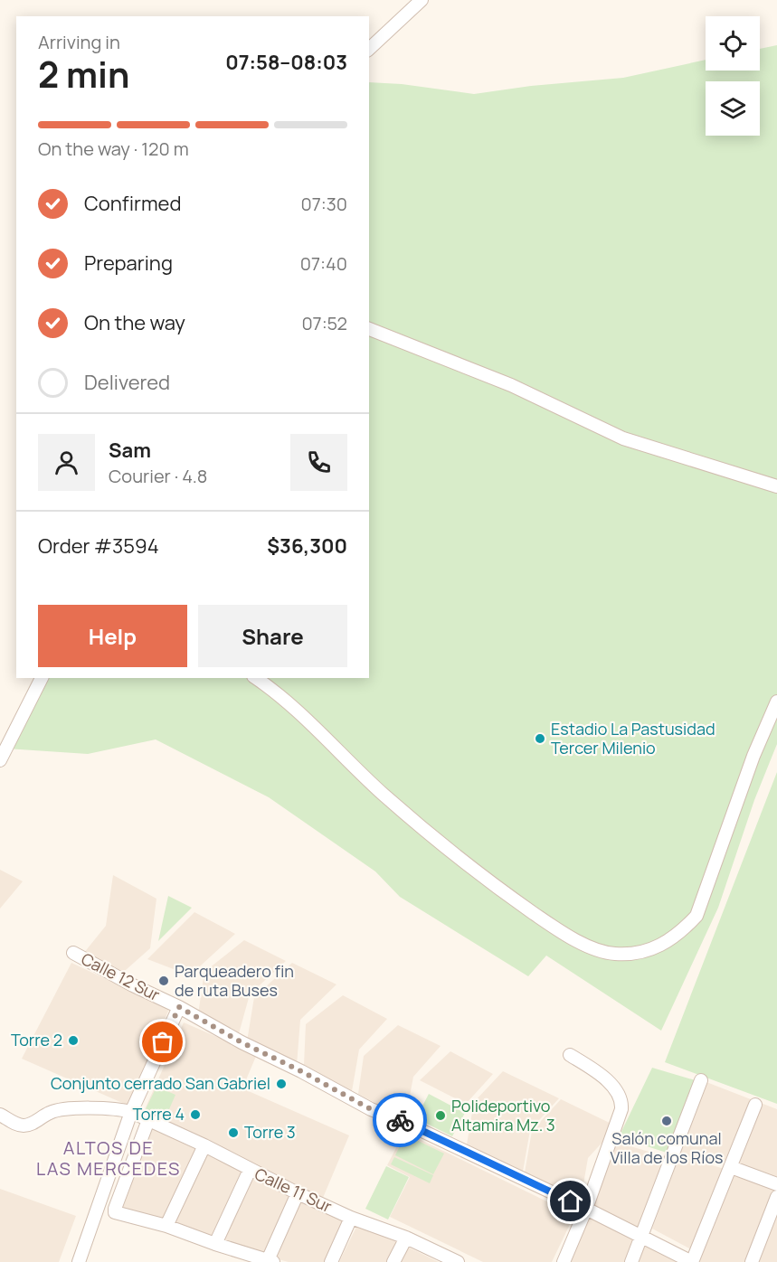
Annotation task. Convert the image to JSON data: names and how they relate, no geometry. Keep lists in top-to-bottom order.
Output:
{
  "streets": {
    "street": ["Calle 12 Sur", "Calle 11 Sur"]
  },
  "districts": ["ALTOS DE LAS MERCEDES"],
  "places": [
    "Estadio La Pastusidad Tercer Milenio",
    "Parqueadero fin de ruta Buses",
    "Torre 2",
    "Conjunto cerrado San Gabriel",
    "Torre 4",
    "Polideportivo Altamira Mz. 3",
    "Salón comunal Villa de los Ríos",
    "Torre 3"
  ],
  "page": {
    "heading": ["2 min", "Arriving in", "07:58–08:03"],
    "panel": [
      "Sam",
      "Courier · 4.8",
      "Order #3594",
      "$36,300"
    ],
    "bar": "On the way · 120 m",
    "list": [
      ["Confirmed", "07:30"],
      ["Preparing", "07:40"],
      ["On the way", "07:52"],
      "Delivered"
    ],
    "buttons": ["Help", "Share"]
  }
}
